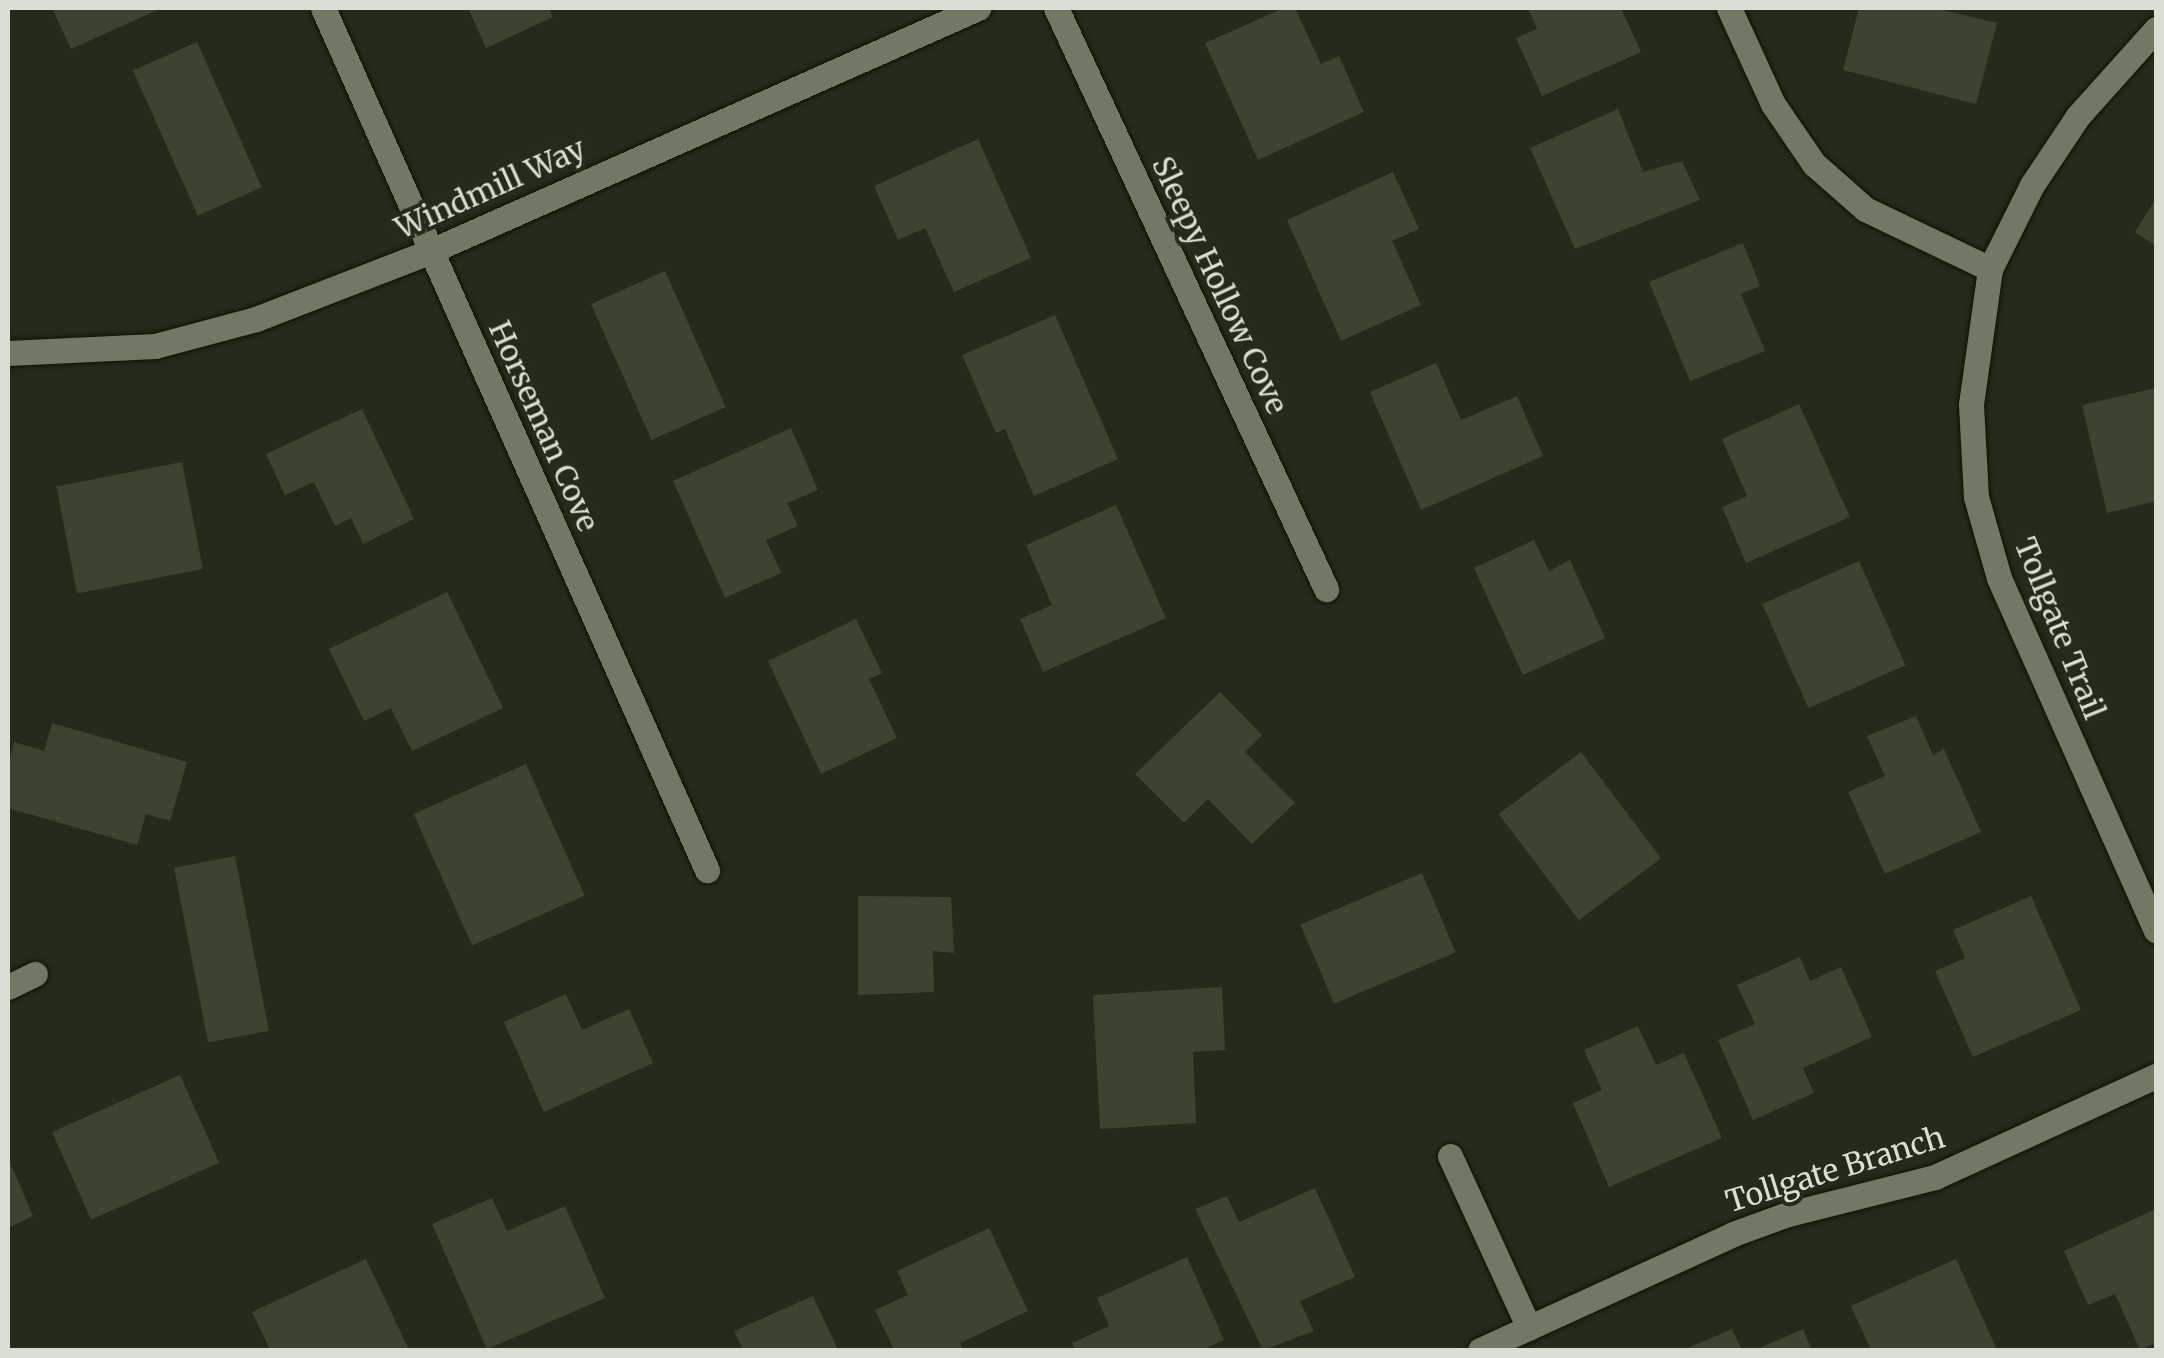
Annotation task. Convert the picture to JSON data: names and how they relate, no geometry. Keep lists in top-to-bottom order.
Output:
{
  "streets": {
    "street": [
      "Windmill Way",
      "Sleepy Hollow Cove",
      "Horseman Cove",
      "Tollgate Trail",
      "Tollgate Branch"
    ]
  },
  "crossings": [
    ["Windmill Way", "Horseman Cove"]
  ]
}
